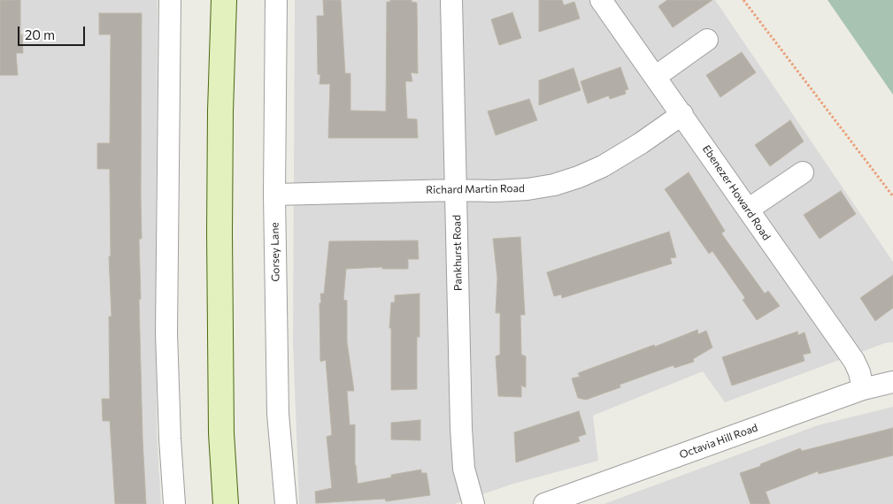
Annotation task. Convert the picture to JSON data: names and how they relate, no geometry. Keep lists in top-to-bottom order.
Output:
{
  "streets": {
    "street": [
      "Richard Martin Road",
      "Ebenezer Howard Road",
      "Gorsey Lane",
      "Pankhurst Road",
      "Octavia Hill Road"
    ]
  },
  "crossings": [
    ["Richard Martin Road", "Ebenezer Howard Road"],
    ["Richard Martin Road", "Gorsey Lane"],
    ["Richard Martin Road", "Pankhurst Road"],
    ["Ebenezer Howard Road", "Octavia Hill Road"]
  ],
  "scale_bar": "20 m"
}
